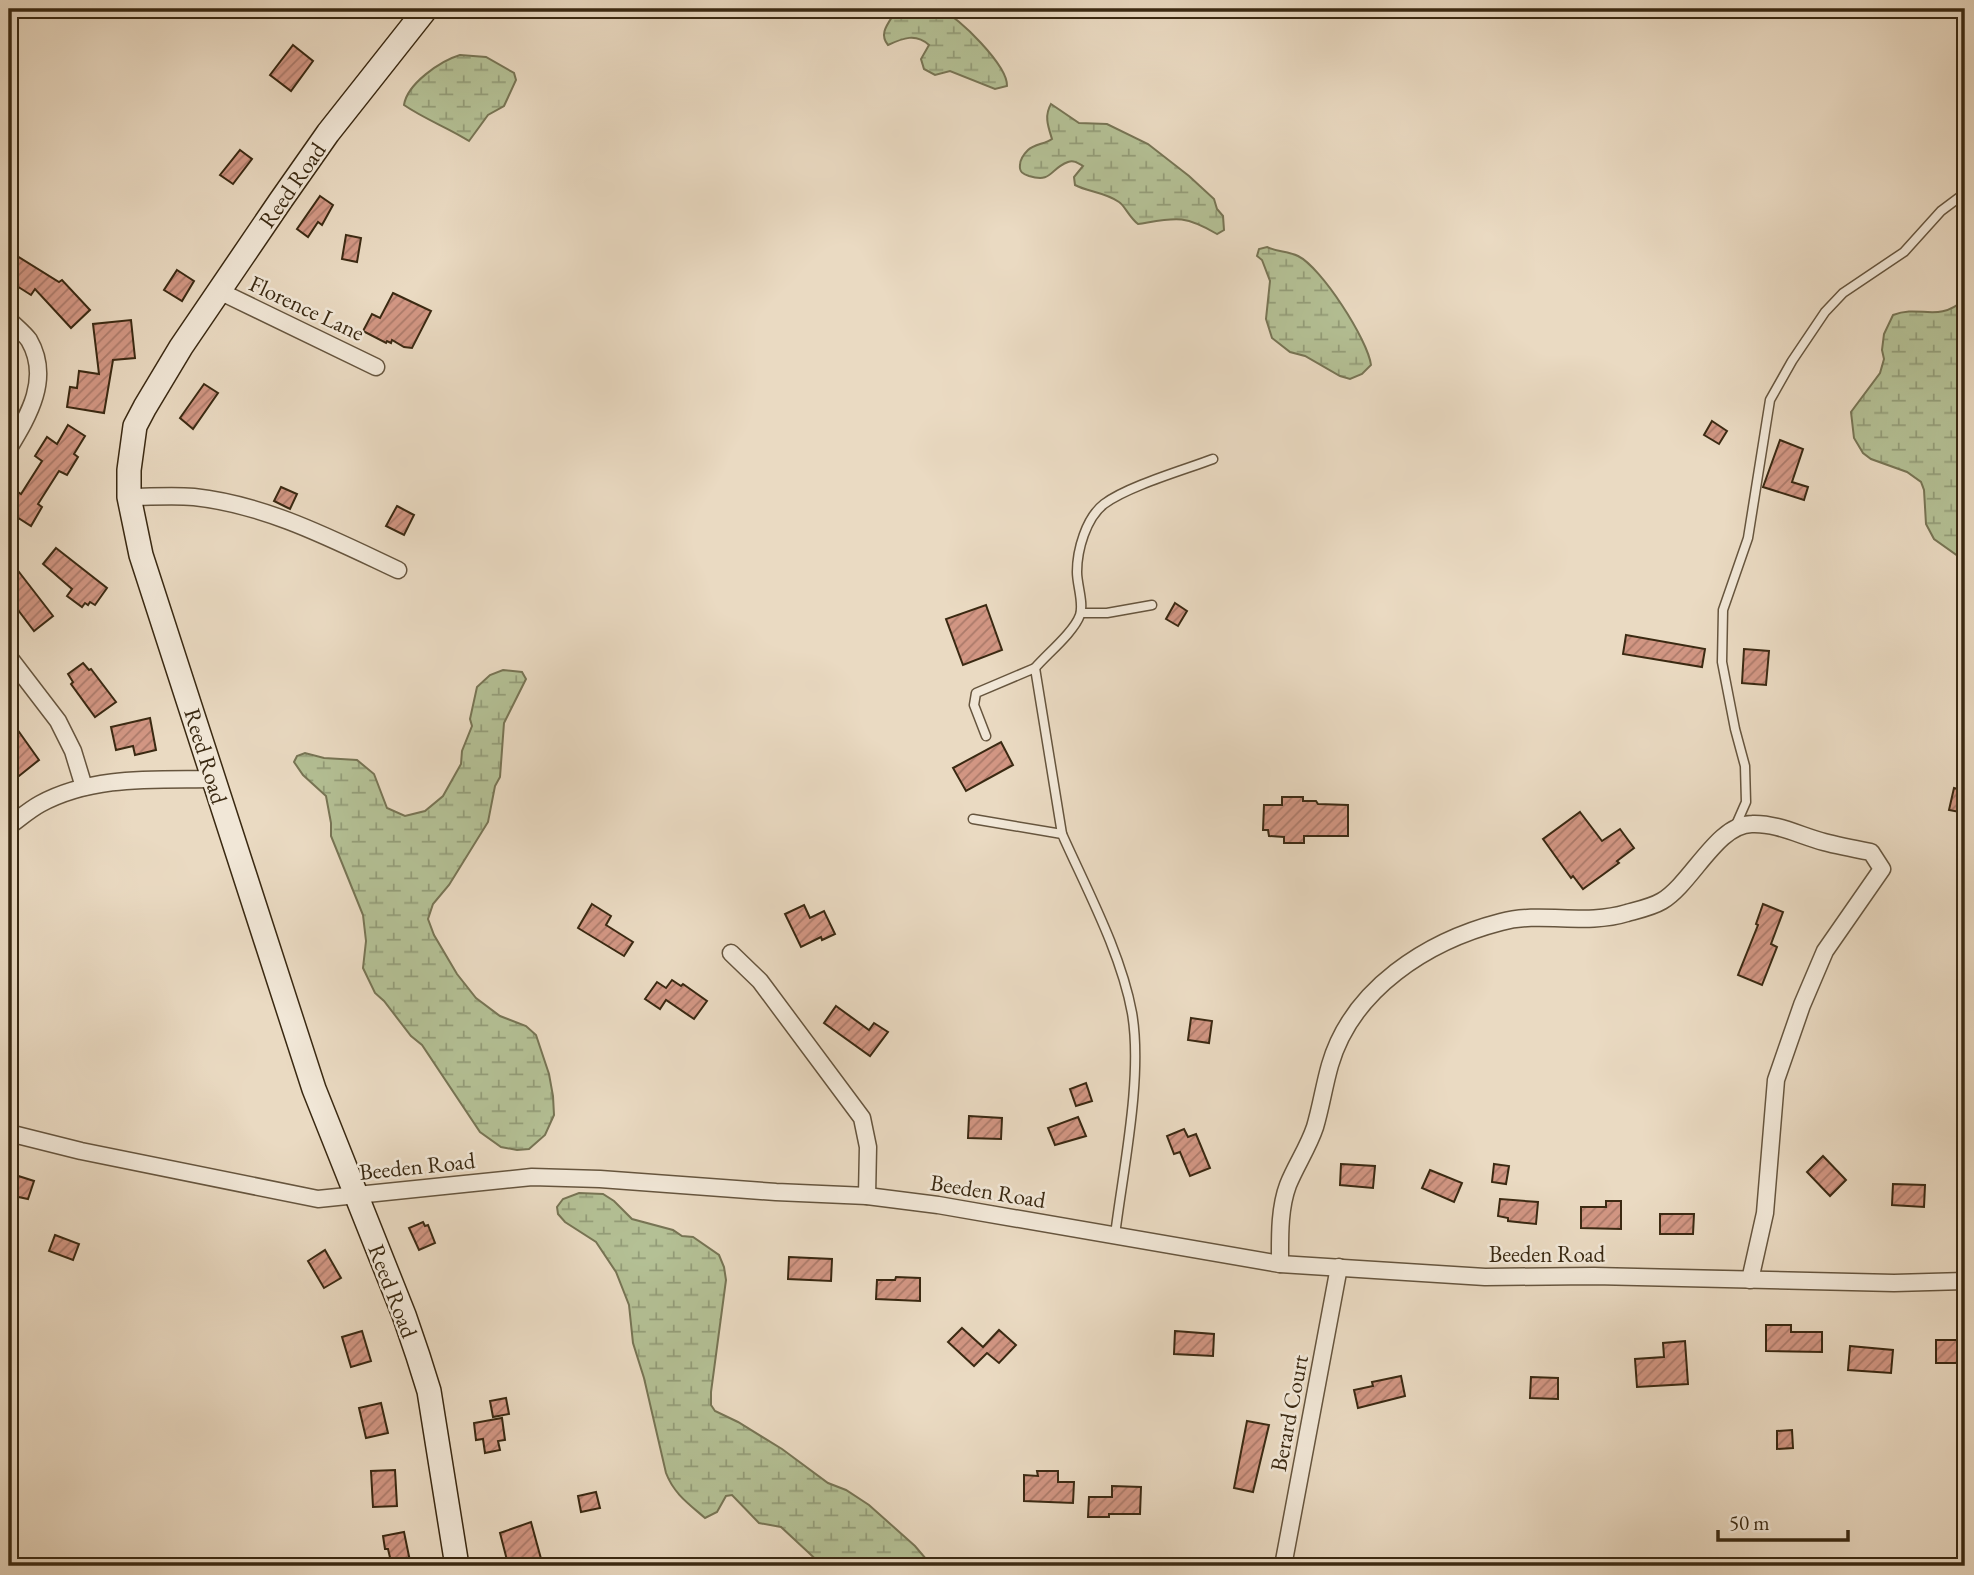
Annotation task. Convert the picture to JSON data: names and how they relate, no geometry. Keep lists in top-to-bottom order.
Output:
{
  "streets": {
    "street": [
      "Reed Road",
      "Florence Lane",
      "Beeden Road",
      "Berard Court"
    ]
  },
  "crossings": [
    ["Reed Road", "Florence Lane"],
    ["Reed Road", "Beeden Road"],
    ["Beeden Road", "Berard Court"]
  ],
  "scale_bar": "50 m"
}
